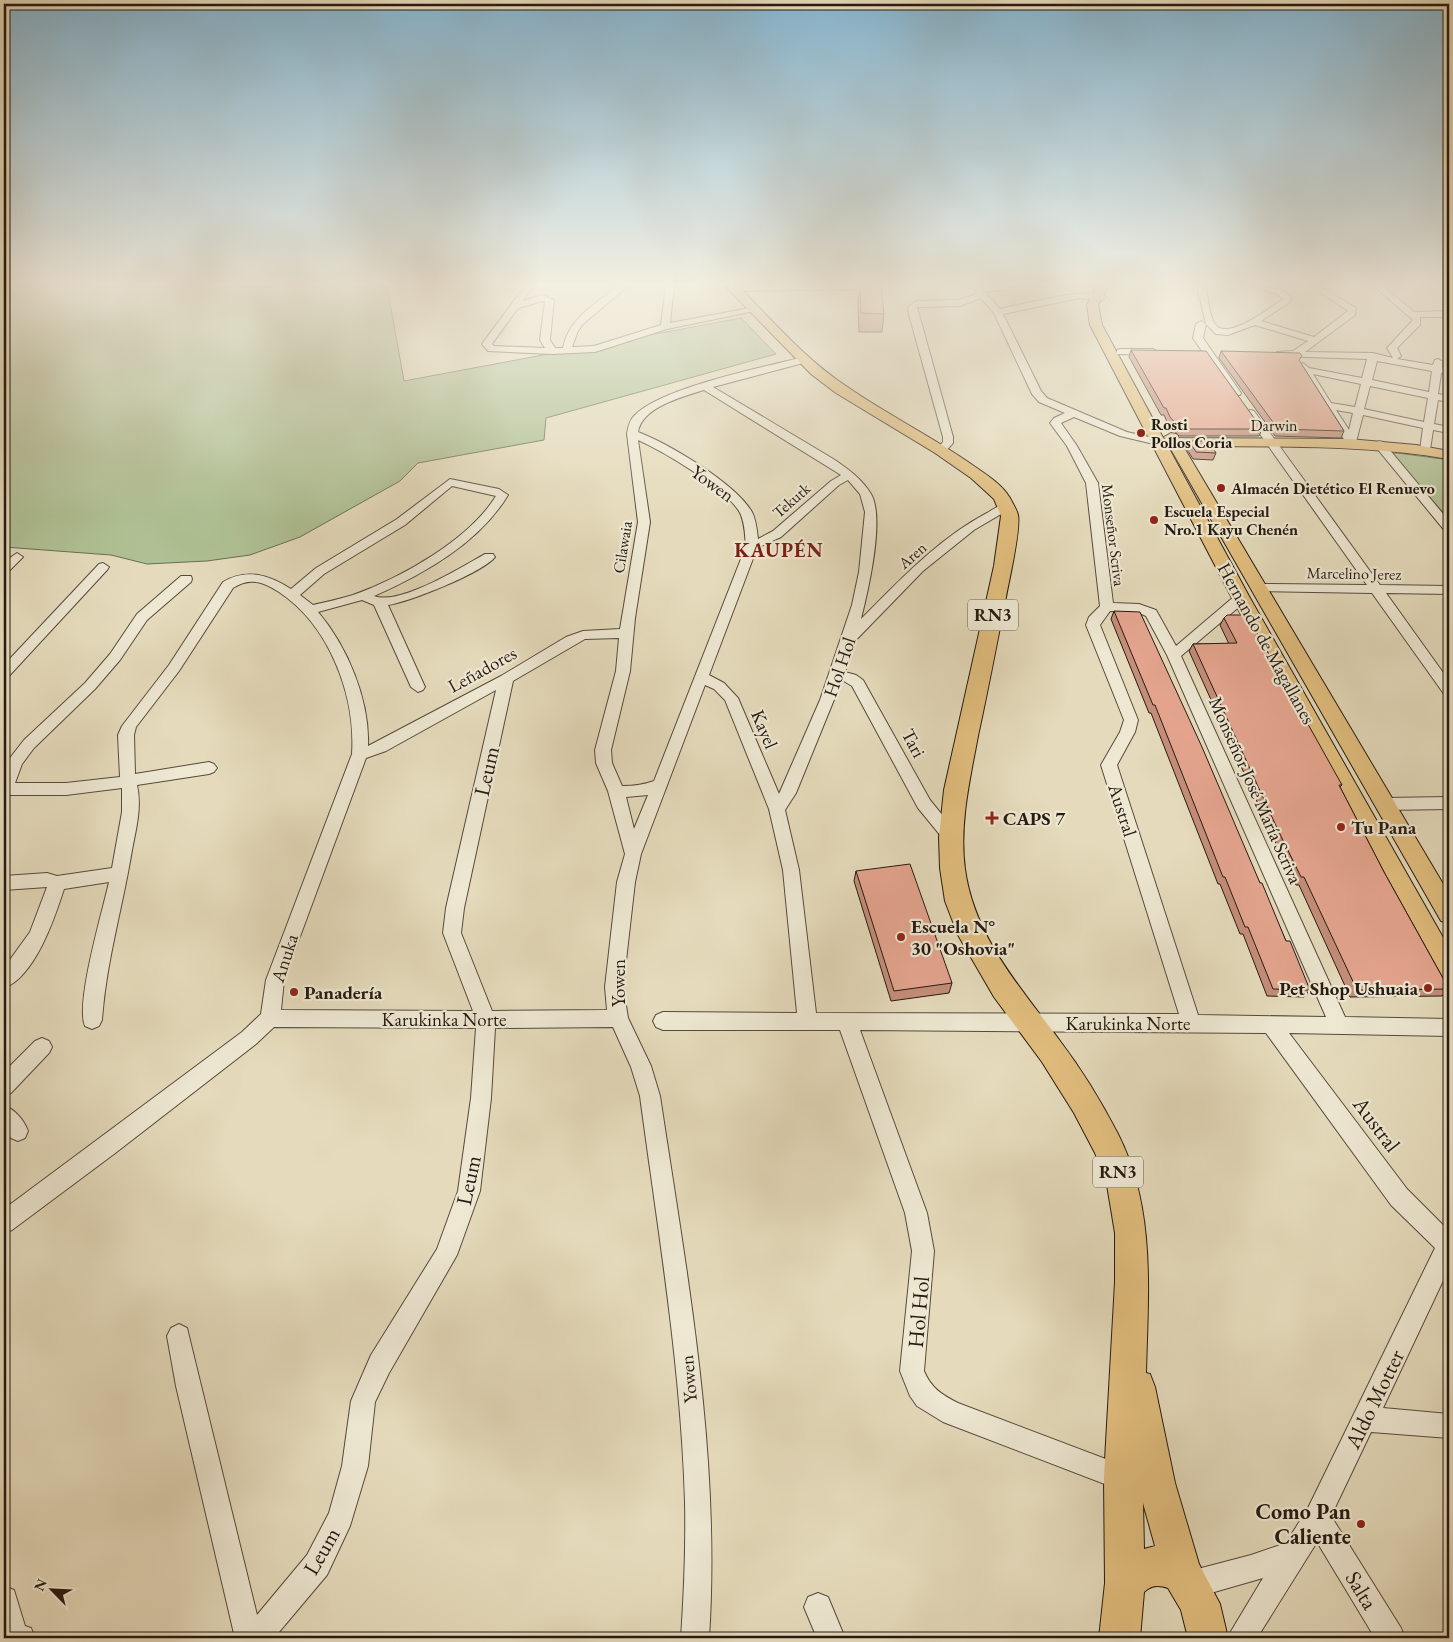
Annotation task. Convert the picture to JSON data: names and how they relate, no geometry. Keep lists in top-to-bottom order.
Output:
{
  "streets": {
    "highway": ["RN3"],
    "main road": ["Darwin", "Hernando de Magallanes"],
    "street": [
      "Yowen",
      "Tekutk",
      "Monseñor Scriva",
      "Cilawaia",
      "Aren",
      "Marcelino Jerez",
      "Hol Hol",
      "Leñadores",
      "Kayel",
      "Tari",
      "Leum",
      "Monseñor José María Scriva",
      "Austral",
      "Anuka",
      "Karukinka Norte",
      "Aldo Motter",
      "Salta"
    ]
  },
  "crossings": [
    ["Darwin", "Monseñor Scriva"],
    ["Darwin", "Hernando de Magallanes"],
    ["Yowen", "Tekutk"],
    ["Yowen", "Cilawaia"],
    ["Yowen", "Kayel"],
    ["Yowen", "Karukinka Norte"],
    ["Tekutk", "Hol Hol"],
    ["Monseñor Scriva", "Monseñor José María Scriva"],
    ["Monseñor Scriva", "Austral"],
    ["Cilawaia", "Leñadores"],
    ["Aren", "RN3"],
    ["Aren", "Hol Hol"],
    ["Marcelino Jerez", "Hernando de Magallanes"],
    ["RN3", "Hol Hol"],
    ["RN3", "Tari"],
    ["RN3", "Karukinka Norte"],
    ["Hol Hol", "Kayel"],
    ["Hol Hol", "Tari"],
    ["Hol Hol", "Karukinka Norte"],
    ["Leñadores", "Leum"],
    ["Leñadores", "Anuka"],
    ["Leum", "Karukinka Norte"],
    ["Monseñor José María Scriva", "Austral"],
    ["Monseñor José María Scriva", "Karukinka Norte"],
    ["Austral", "Karukinka Norte"],
    ["Austral", "Aldo Motter"],
    ["Anuka", "Karukinka Norte"],
    ["Aldo Motter", "Salta"]
  ],
  "districts": ["KAUPÉN"],
  "places": {
    "other": [
      "Rosti Pollos Coria",
      "Almacén Dietético El Renuevo",
      "Escuela Especial Nro.1 Kayu Chenén",
      "Tu Pana",
      "Escuela N° 30 \"Oshovia\"",
      "Pet Shop Ushuaia",
      "Panadería",
      "Como Pan Caliente"
    ],
    "health": ["CAPS 7"]
  },
  "north": "top left"
}
